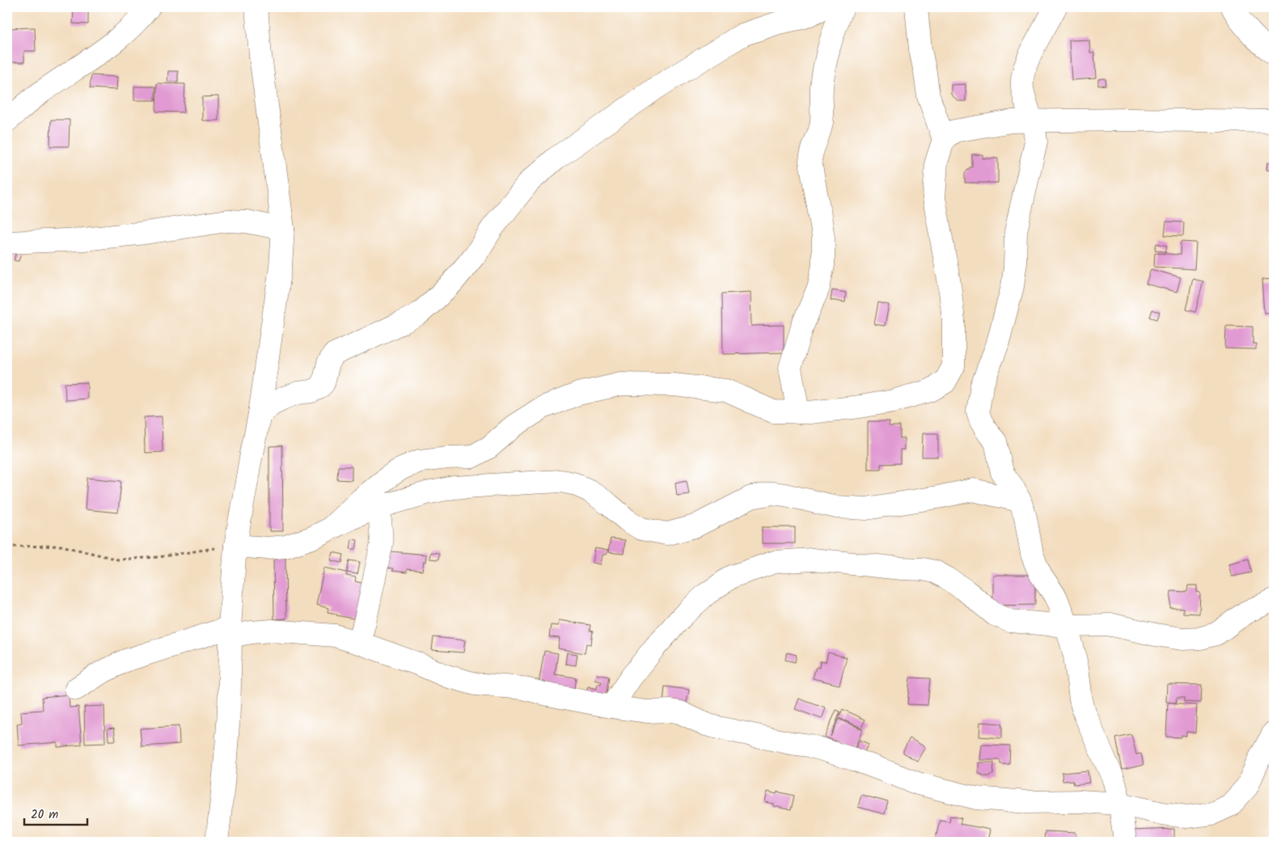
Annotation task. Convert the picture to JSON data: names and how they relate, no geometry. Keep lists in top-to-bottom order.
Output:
{
  "scale_bar": "20 m"
}
